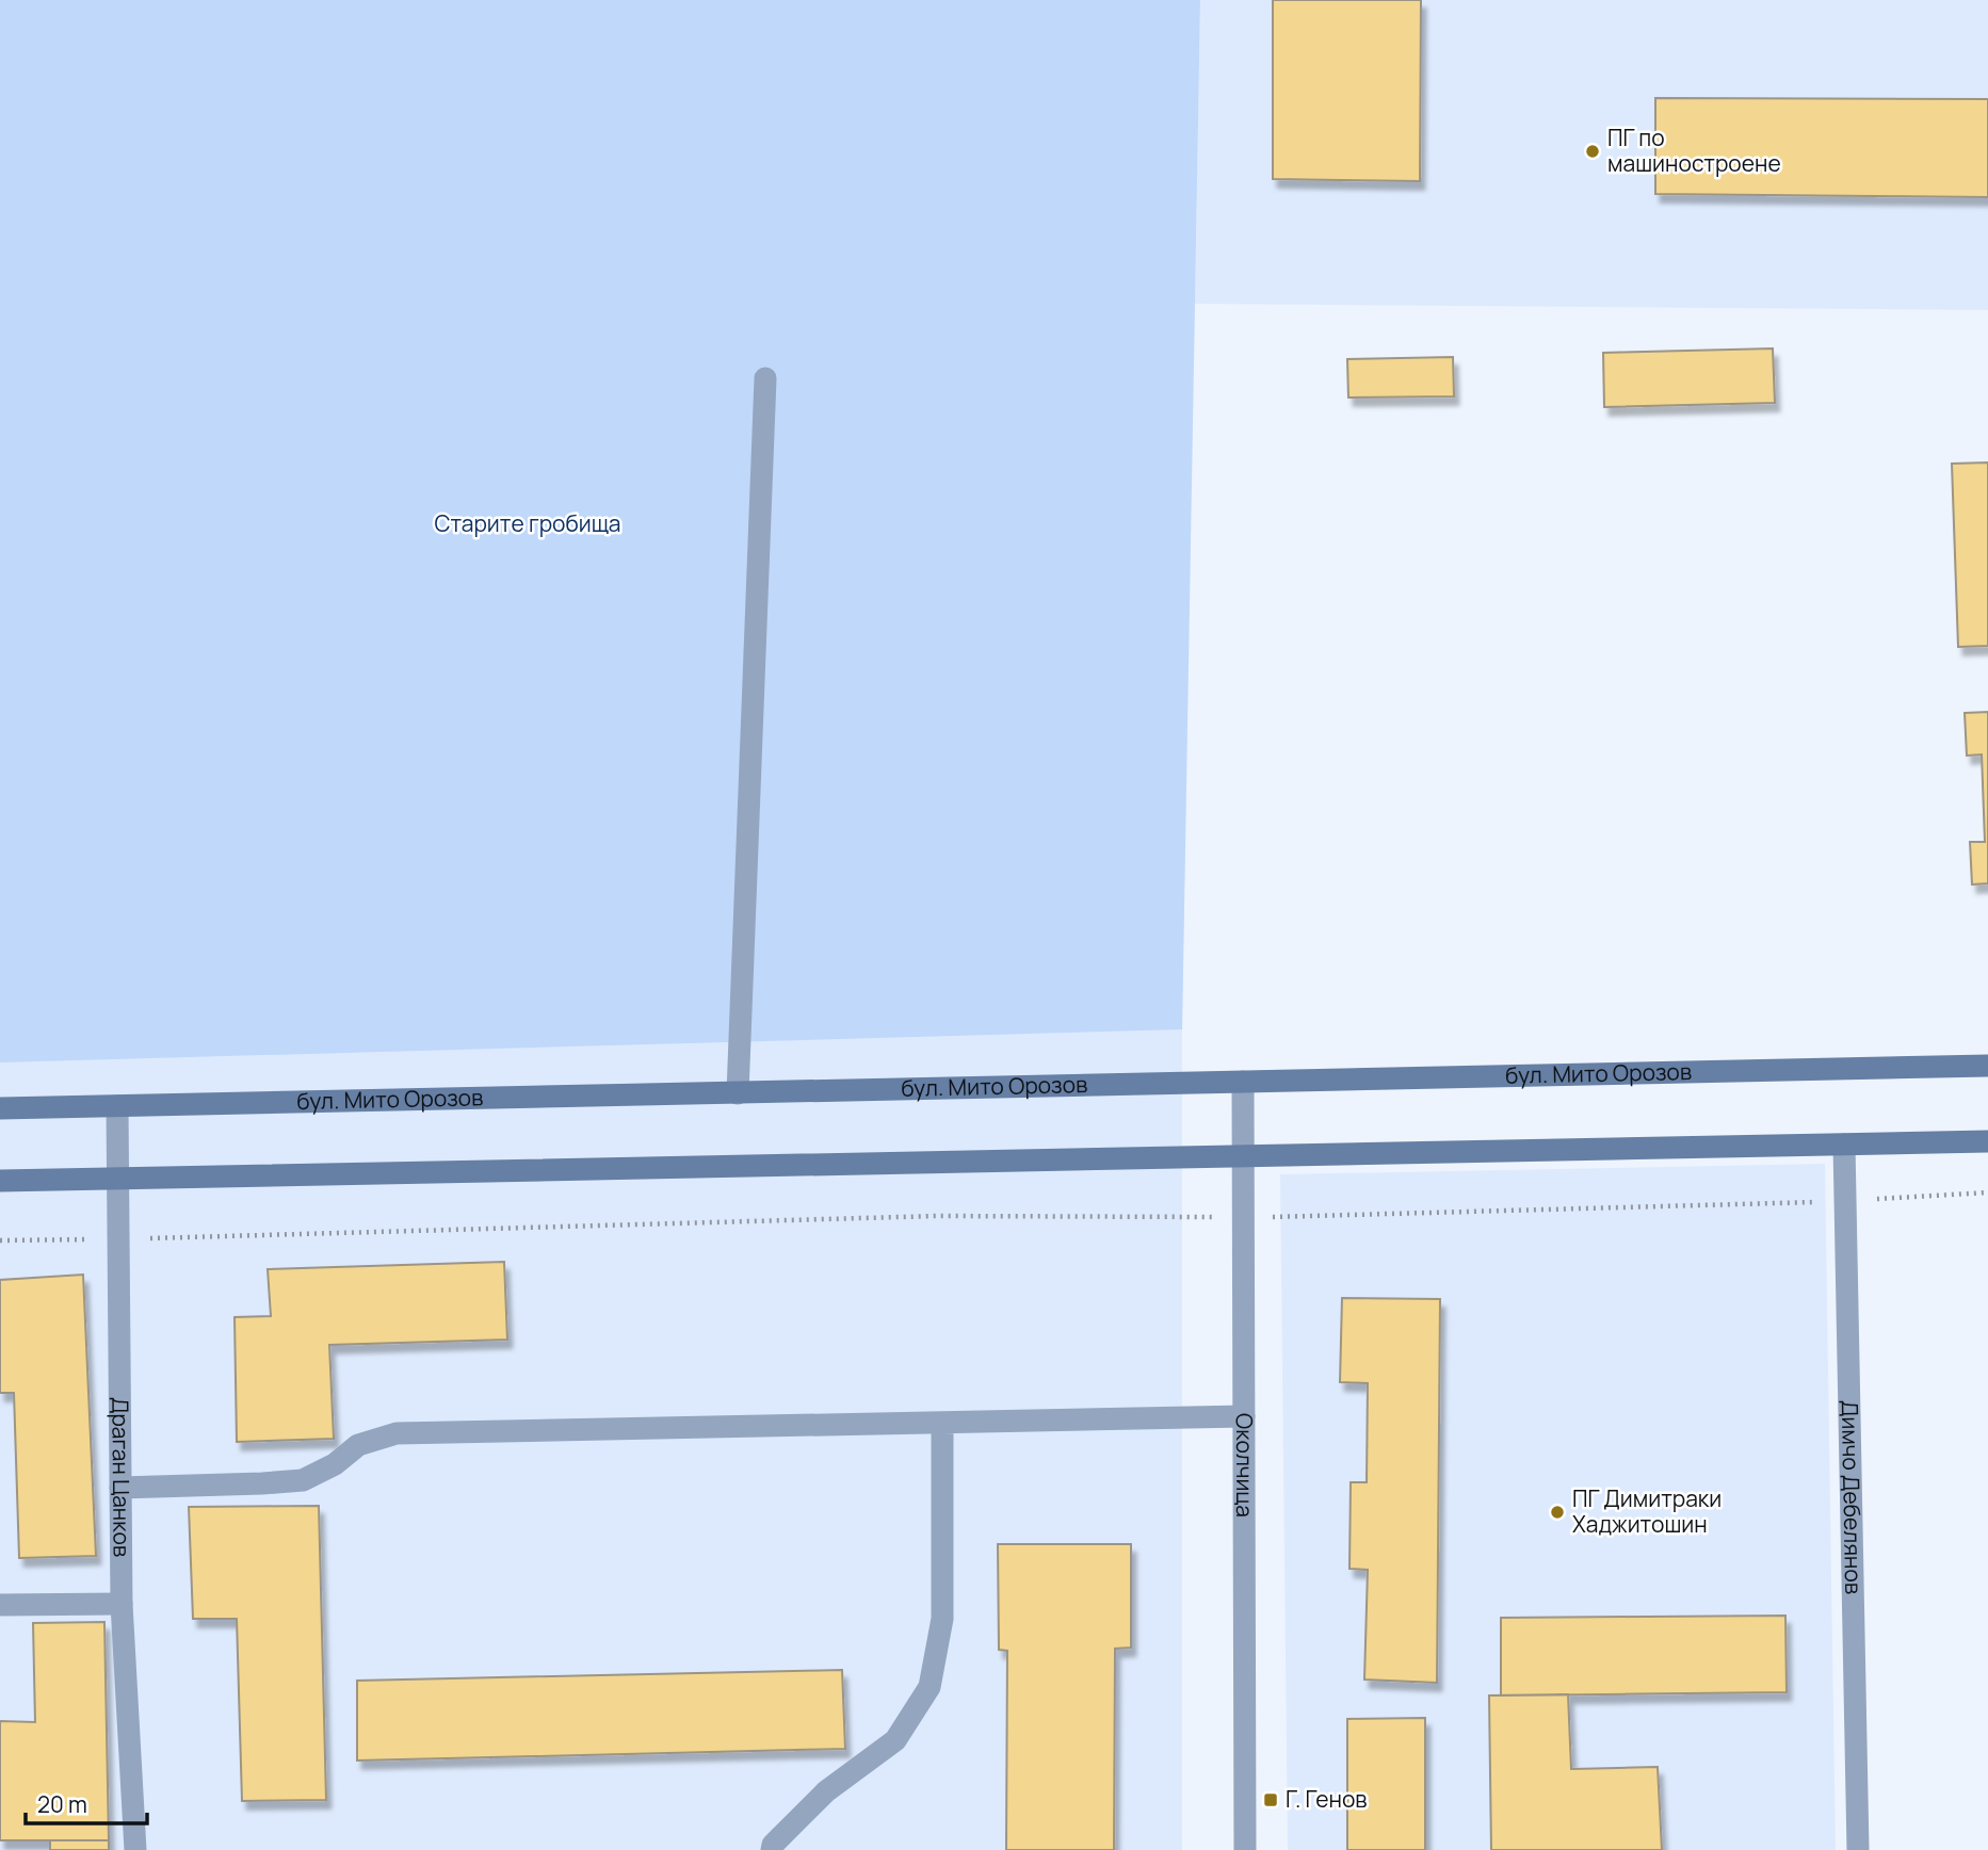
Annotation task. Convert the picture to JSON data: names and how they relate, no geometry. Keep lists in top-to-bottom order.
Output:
{
  "streets": {
    "main road": ["бул. Мито Орозов"],
    "street": ["Околчица", "Драган Цанков", "Димчо Дебелянов"]
  },
  "crossings": [
    ["бул. Мито Орозов", "Околчица"],
    ["бул. Мито Орозов", "Драган Цанков"]
  ],
  "parks": ["Старите гробища"],
  "places": {
    "other": ["ПГ по машиностроене", "ПГ Димитраки Хаджитошин"],
    "transit": ["Г. Генов"]
  },
  "scale_bar": "20 m"
}
